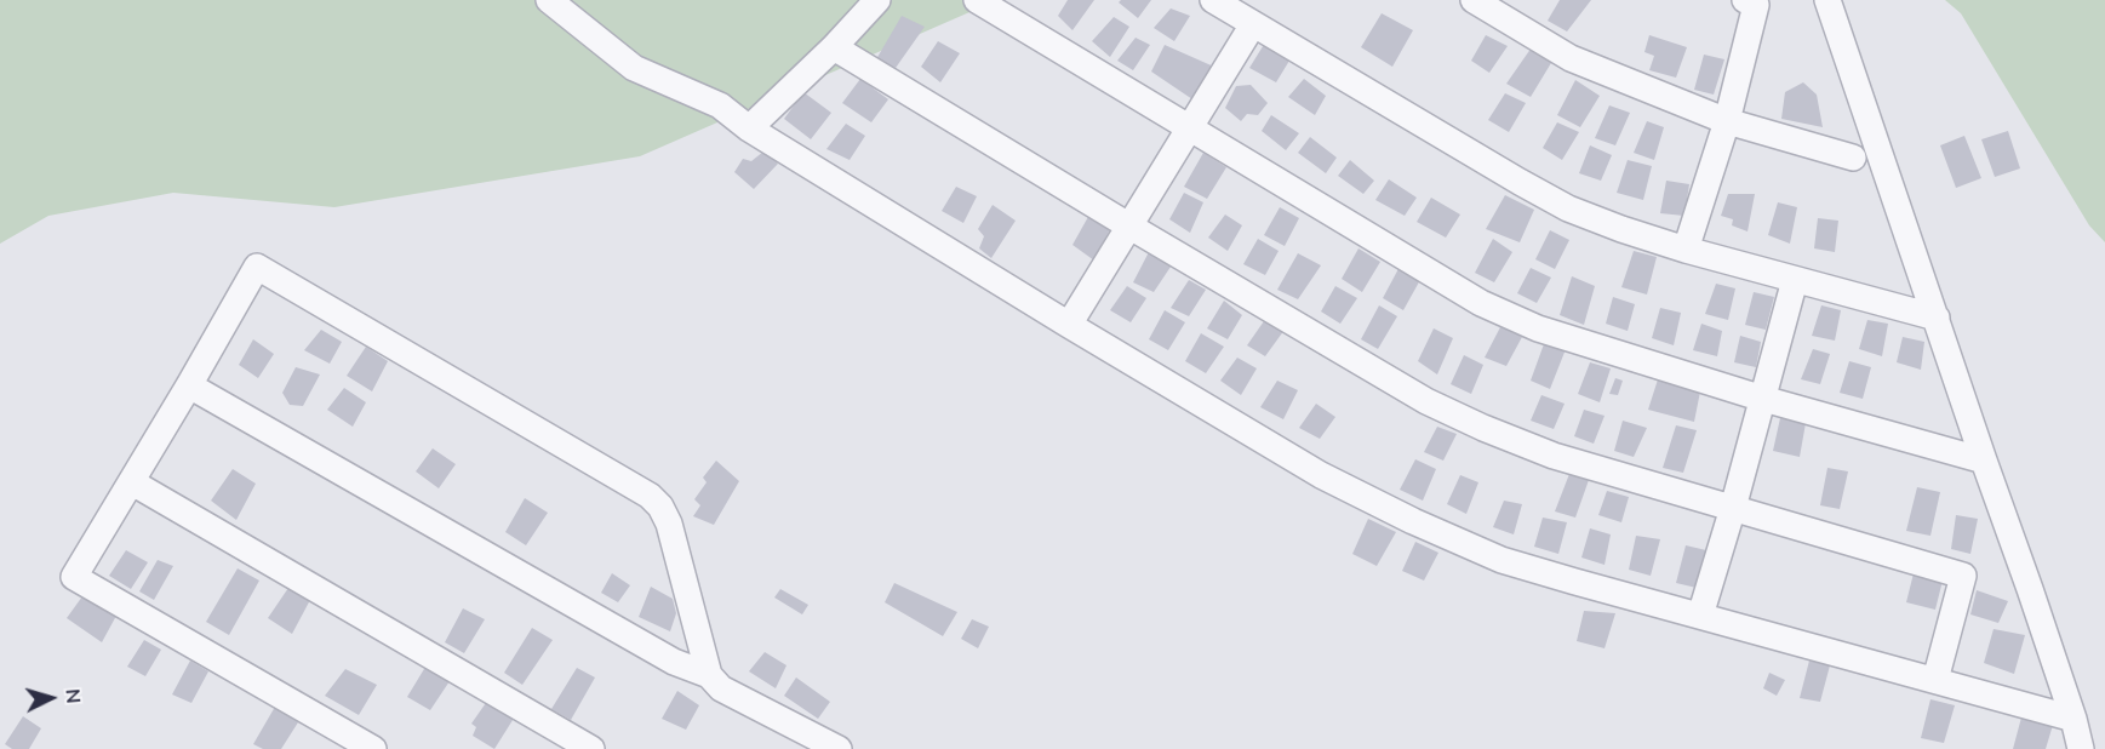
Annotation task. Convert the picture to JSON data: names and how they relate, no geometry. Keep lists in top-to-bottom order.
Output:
{
  "north": "right"
}
